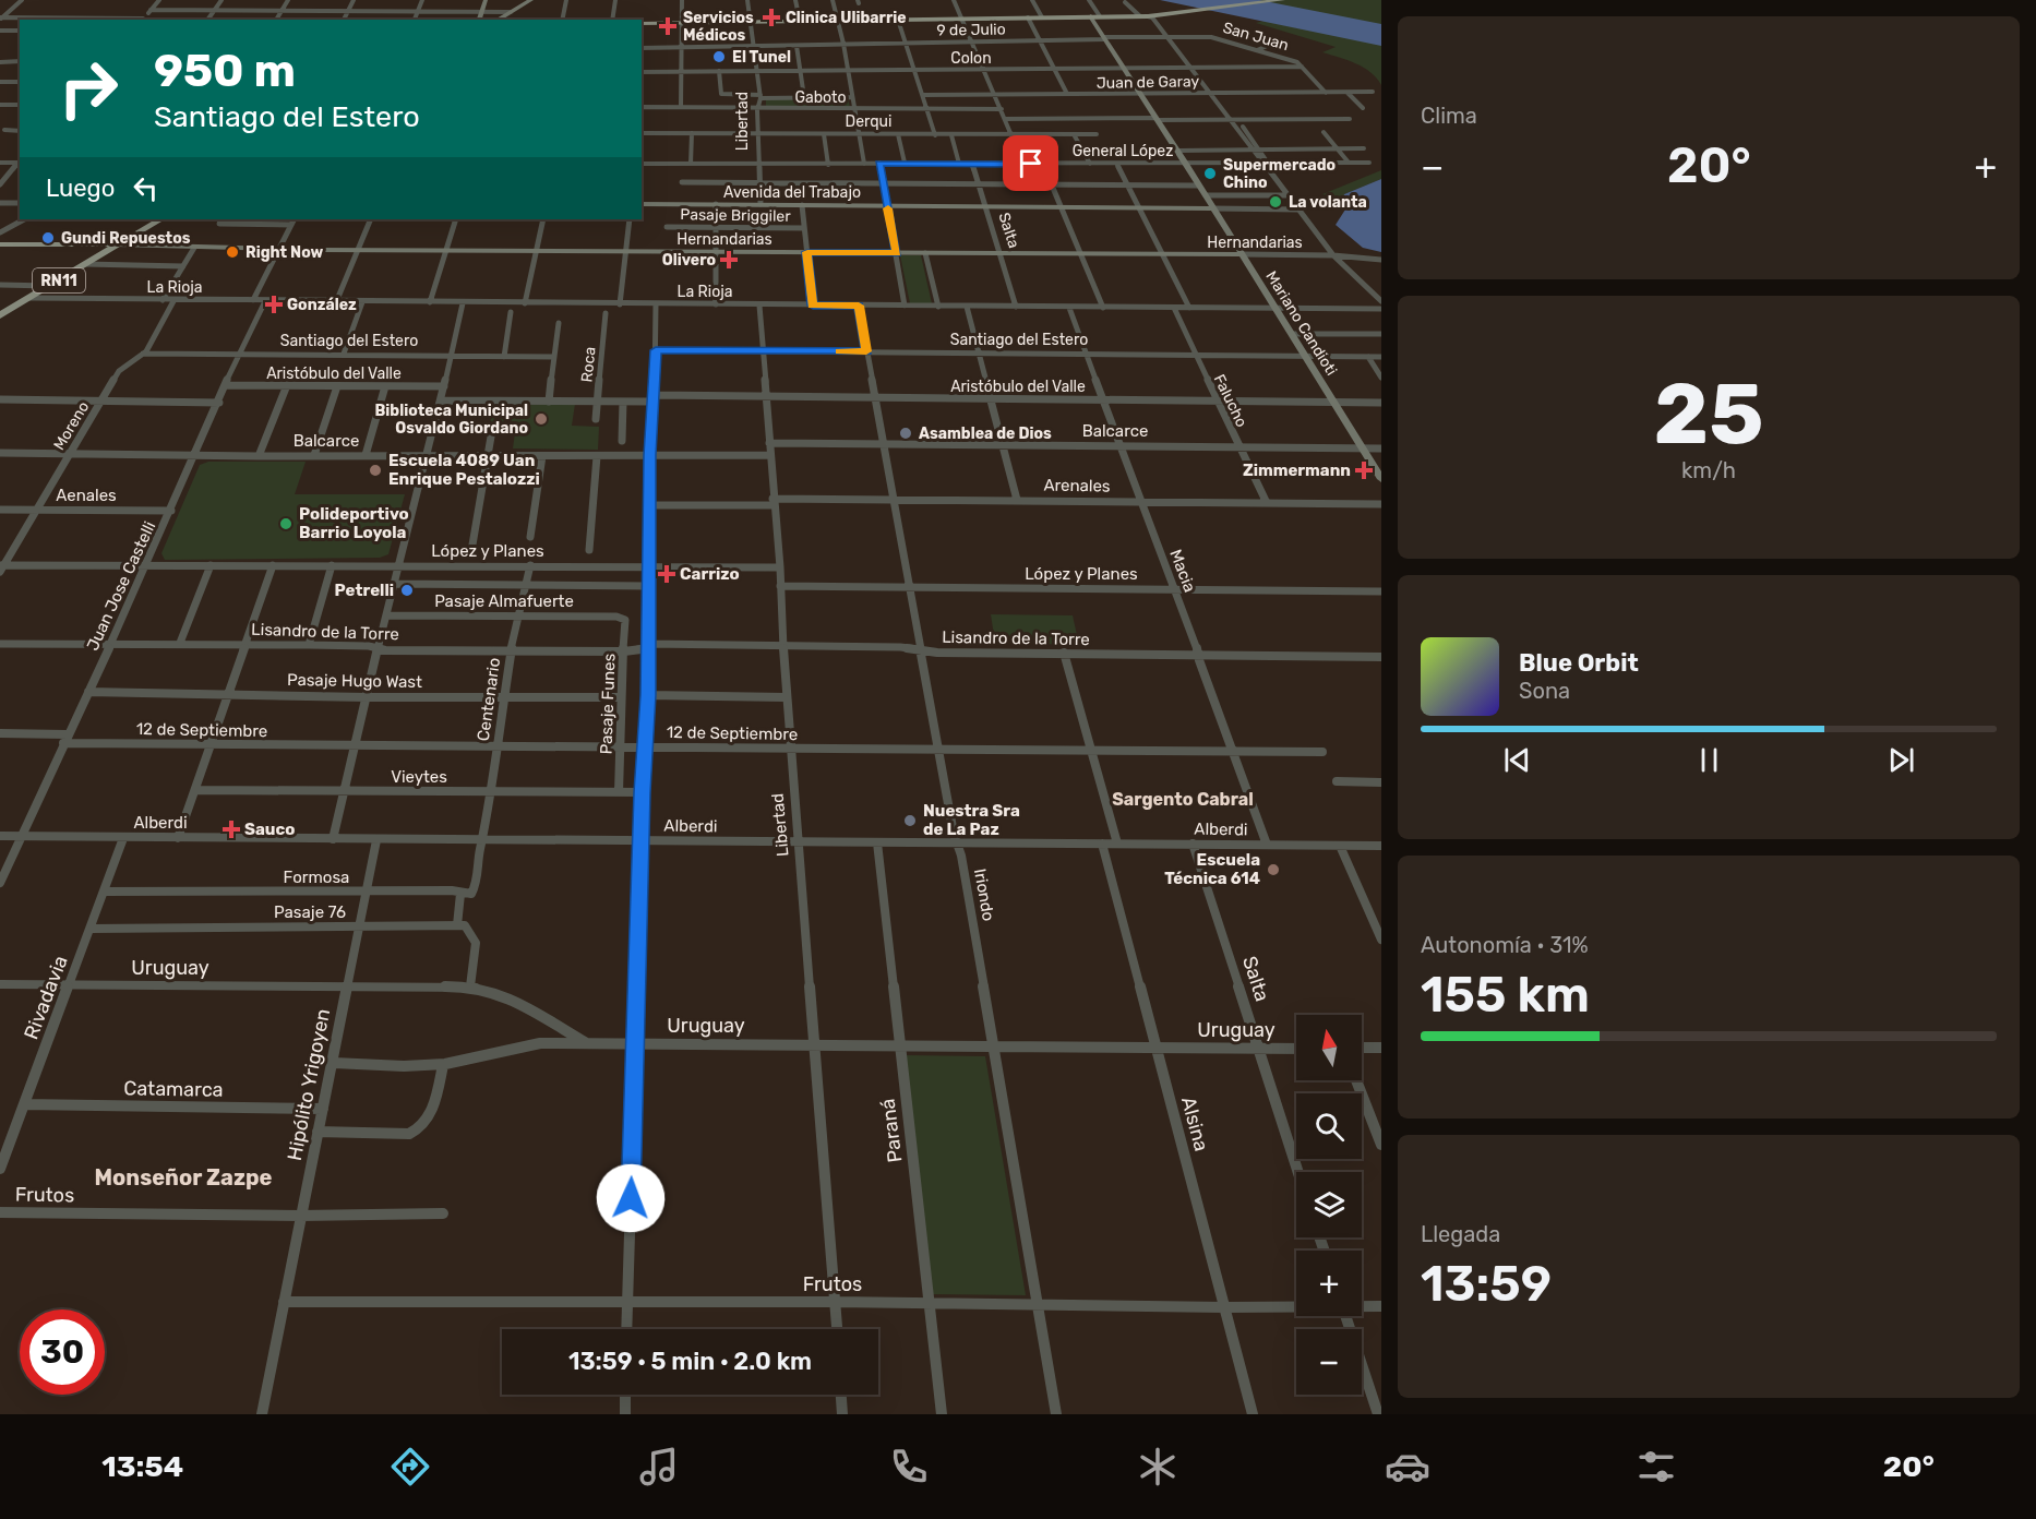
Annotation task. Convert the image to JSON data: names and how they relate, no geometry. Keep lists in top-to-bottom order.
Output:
{
  "streets": {
    "main road": ["RN11"],
    "street": [
      "9 de Julio",
      "San Juan",
      "Colon",
      "Juan de Garay",
      "Gaboto",
      "Libertad",
      "Derqui",
      "General López",
      "Avenida del Trabajo",
      "Pasaje Briggiler",
      "Salta",
      "Hernandarias",
      "La Rioja",
      "Mariano Candioti",
      "Santiago del Estero",
      "Roca",
      "Aristóbulo del Valle",
      "Falucho",
      "Moreno",
      "Balcarce",
      "Arenales",
      "Aenales",
      "López y Planes",
      "Macia",
      "Juan Jose Castelli",
      "Pasaje Almafuerte",
      "Lisandro de la Torre",
      "Pasaje Hugo Wast",
      "Centenario",
      "Pasaje Funes",
      "12 de Septiembre",
      "Vieytes",
      "Alberdi",
      "Formosa",
      "Iriondo",
      "Pasaje 76",
      "Uruguay",
      "Rivadavia",
      "Hipólito Yrigoyen",
      "Catamarca",
      "Alsina",
      "Paraná",
      "Frutos"
    ]
  },
  "crossings": [
    ["9 de Julio", "San Juan"],
    ["9 de Julio", "Libertad"],
    ["9 de Julio", "Mariano Candioti"],
    ["San Juan", "Colon"],
    ["San Juan", "Juan de Garay"],
    ["Colon", "Libertad"],
    ["Colon", "Mariano Candioti"],
    ["Juan de Garay", "Mariano Candioti"],
    ["Gaboto", "Libertad"],
    ["Libertad", "Derqui"],
    ["Libertad", "General López"],
    ["Libertad", "Avenida del Trabajo"],
    ["Libertad", "La Rioja"],
    ["Libertad", "Santiago del Estero"],
    ["Libertad", "Aristóbulo del Valle"],
    ["Libertad", "Balcarce"],
    ["Libertad", "Arenales"],
    ["Libertad", "López y Planes"],
    ["Libertad", "Lisandro de la Torre"],
    ["Libertad", "12 de Septiembre"],
    ["Libertad", "Alberdi"],
    ["Libertad", "Uruguay"],
    ["Libertad", "Frutos"],
    ["General López", "Salta"],
    ["General López", "Mariano Candioti"],
    ["Avenida del Trabajo", "Salta"],
    ["Avenida del Trabajo", "Mariano Candioti"],
    ["Salta", "Hernandarias"],
    ["Salta", "La Rioja"],
    ["Salta", "Alberdi"],
    ["Salta", "Uruguay"],
    ["Hernandarias", "RN11"],
    ["Hernandarias", "Mariano Candioti"],
    ["RN11", "La Rioja"],
    ["La Rioja", "Mariano Candioti"],
    ["La Rioja", "Falucho"],
    ["La Rioja", "Moreno"],
    ["La Rioja", "Macia"],
    ["La Rioja", "Juan Jose Castelli"],
    ["La Rioja", "Iriondo"],
    ["Mariano Candioti", "Santiago del Estero"],
    ["Mariano Candioti", "Aristóbulo del Valle"],
    ["Mariano Candioti", "Balcarce"],
    ["Santiago del Estero", "Falucho"],
    ["Santiago del Estero", "Moreno"],
    ["Santiago del Estero", "Macia"],
    ["Santiago del Estero", "Juan Jose Castelli"],
    ["Santiago del Estero", "Iriondo"],
    ["Roca", "Aristóbulo del Valle"],
    ["Aristóbulo del Valle", "Falucho"],
    ["Aristóbulo del Valle", "Macia"],
    ["Aristóbulo del Valle", "Juan Jose Castelli"],
    ["Aristóbulo del Valle", "Iriondo"],
    ["Falucho", "Balcarce"],
    ["Falucho", "Arenales"],
    ["Moreno", "Balcarce"],
    ["Moreno", "Aenales"],
    ["Moreno", "López y Planes"],
    ["Balcarce", "Macia"],
    ["Balcarce", "Juan Jose Castelli"],
    ["Balcarce", "Iriondo"],
    ["Arenales", "Macia"],
    ["Arenales", "Iriondo"],
    ["Aenales", "Juan Jose Castelli"],
    ["López y Planes", "Macia"],
    ["López y Planes", "Juan Jose Castelli"],
    ["López y Planes", "Centenario"],
    ["López y Planes", "Iriondo"],
    ["Macia", "Lisandro de la Torre"],
    ["Macia", "12 de Septiembre"],
    ["Macia", "Alberdi"],
    ["Juan Jose Castelli", "Lisandro de la Torre"],
    ["Juan Jose Castelli", "Pasaje Hugo Wast"],
    ["Juan Jose Castelli", "12 de Septiembre"],
    ["Juan Jose Castelli", "Alberdi"],
    ["Pasaje Almafuerte", "Centenario"],
    ["Pasaje Almafuerte", "Pasaje Funes"],
    ["Lisandro de la Torre", "Centenario"],
    ["Lisandro de la Torre", "Pasaje Funes"],
    ["Lisandro de la Torre", "Iriondo"],
    ["Pasaje Hugo Wast", "Centenario"],
    ["Pasaje Hugo Wast", "Pasaje Funes"],
    ["Centenario", "12 de Septiembre"],
    ["Centenario", "Vieytes"],
    ["Centenario", "Alberdi"],
    ["Pasaje Funes", "12 de Septiembre"],
    ["Pasaje Funes", "Vieytes"],
    ["12 de Septiembre", "Iriondo"],
    ["Alberdi", "Iriondo"],
    ["Alberdi", "Rivadavia"],
    ["Alberdi", "Hipólito Yrigoyen"],
    ["Alberdi", "Alsina"],
    ["Alberdi", "Paraná"],
    ["Formosa", "Rivadavia"],
    ["Formosa", "Hipólito Yrigoyen"],
    ["Iriondo", "Uruguay"],
    ["Iriondo", "Frutos"],
    ["Pasaje 76", "Rivadavia"],
    ["Pasaje 76", "Hipólito Yrigoyen"],
    ["Uruguay", "Rivadavia"],
    ["Uruguay", "Hipólito Yrigoyen"],
    ["Uruguay", "Alsina"],
    ["Uruguay", "Paraná"],
    ["Rivadavia", "Catamarca"],
    ["Hipólito Yrigoyen", "Catamarca"],
    ["Hipólito Yrigoyen", "Frutos"],
    ["Alsina", "Frutos"],
    ["Paraná", "Frutos"]
  ],
  "districts": ["Sargento Cabral", "Monseñor Zazpe"],
  "places": {
    "health": [
      "Clinica Ulibarrie",
      "Servicios Médicos",
      "Olivero",
      "González",
      "Zimmermann",
      "Carrizo",
      "Sauco"
    ],
    "other": [
      "El Tunel",
      "Supermercado Chino",
      "La volanta",
      "Gundi Repuestos",
      "Right Now",
      "Biblioteca Municipal Osvaldo Giordano",
      "Asamblea de Dios",
      "Escuela 4089 Uan Enrique Pestalozzi",
      "Polideportivo Barrio Loyola",
      "Petrelli",
      "Nuestra Sra de La Paz",
      "Escuela Técnica 614"
    ]
  },
  "north": "top",
  "page": {
    "tile": [
      "Clima",
      ["25", "km/h"],
      ["Autonomía · 31%", "155 km"],
      ["Llegada", "13:59"]
    ],
    "turn": ["950 m", "Santiago del Estero"],
    "heat": ["−", "20°", "+"],
    "then": "Luego",
    "song": ["Blue Orbit", "Sona"],
    "map_buttons": ["+", "−"],
    "limit": "30",
    "trip": "13:59 · 5 min · 2.0 km",
    "tabs": ["13:54", "20°"]
  }
}
